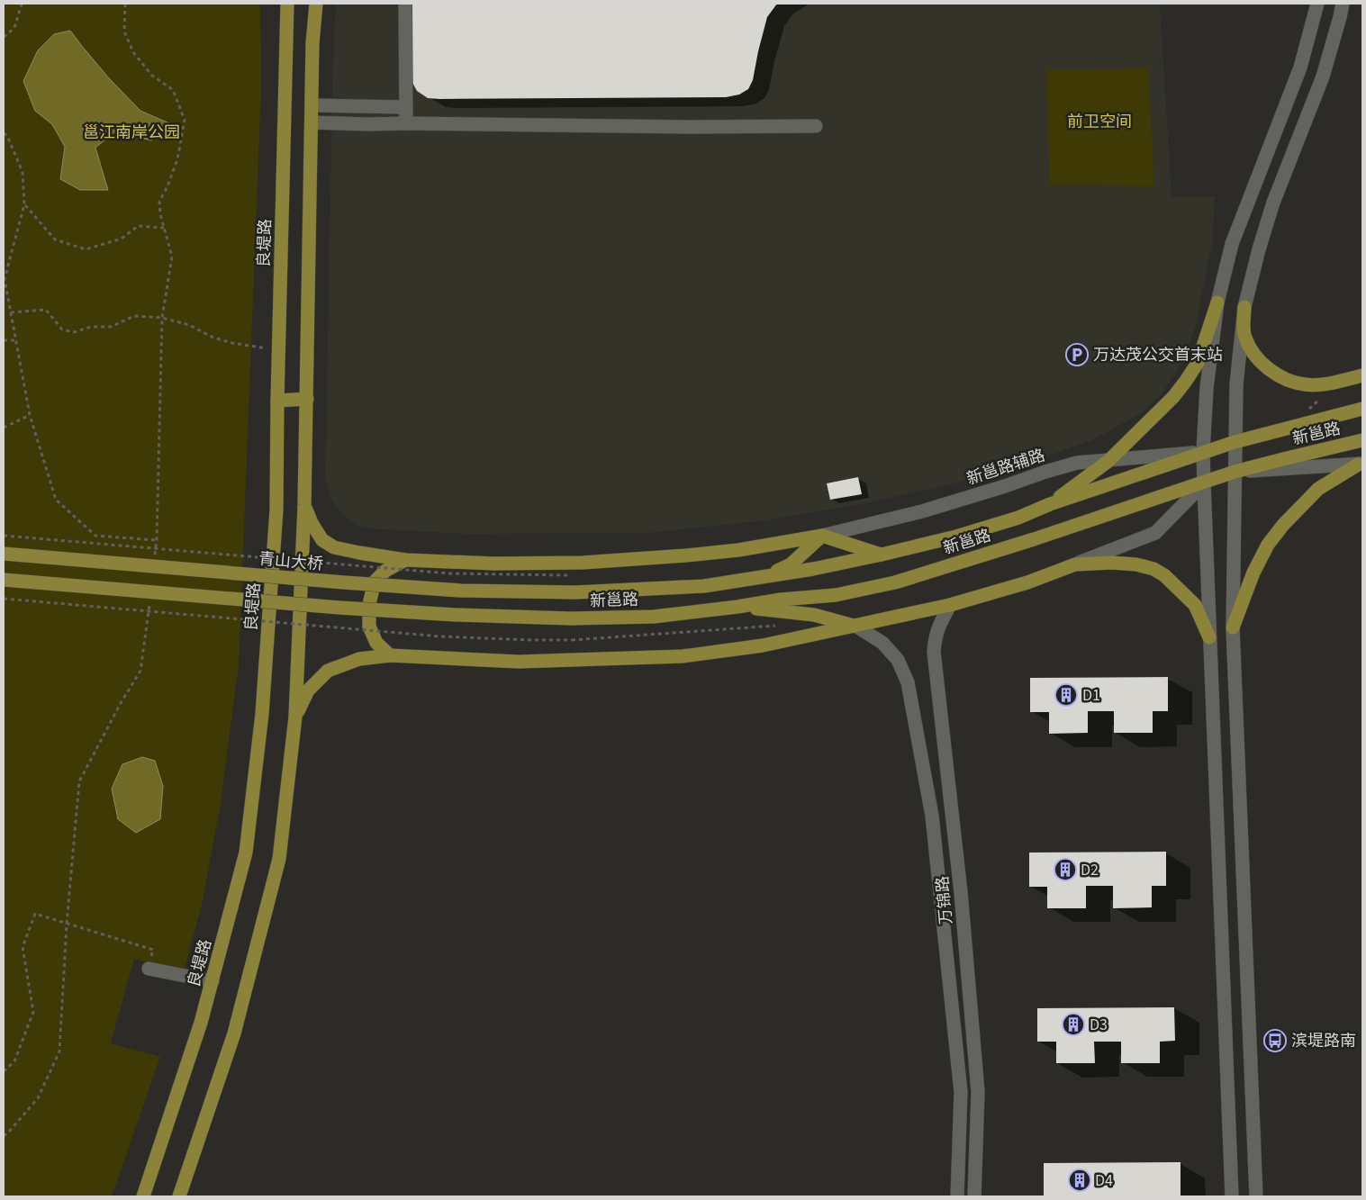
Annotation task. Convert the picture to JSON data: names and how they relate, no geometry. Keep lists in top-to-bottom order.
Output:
{
  "streets": {
    "main road": ["良堤路", "新邕路", "青山大桥"],
    "street": ["新邕路辅路", "万锦路"]
  },
  "crossings": [
    ["新邕路", "新邕路辅路"],
    ["新邕路", "青山大桥"]
  ],
  "parks": ["前卫空间", "邕江南岸公园"],
  "places": {
    "parking": ["万达茂公交首末站"],
    "building": [
      "D1",
      "D2",
      "D3",
      "D4"
    ],
    "bus stop": ["滨堤路南"]
  }
}
